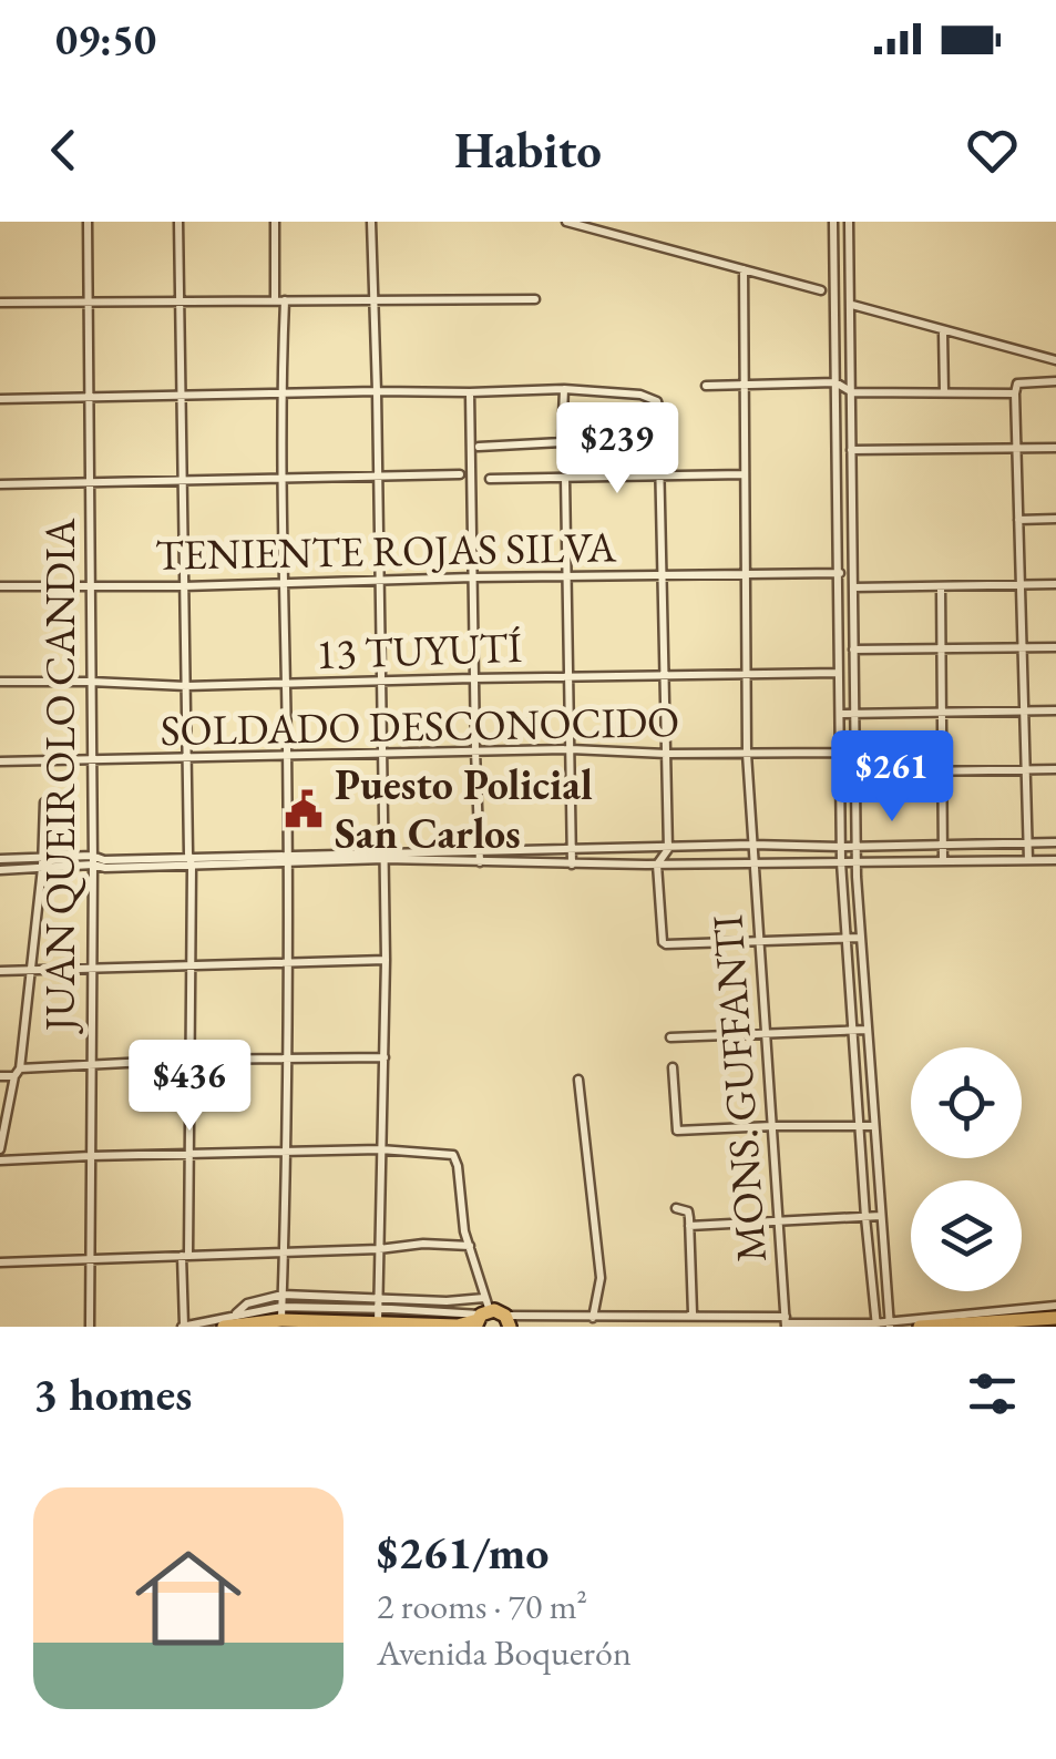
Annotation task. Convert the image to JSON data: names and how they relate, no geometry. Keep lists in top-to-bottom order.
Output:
{
  "streets": {
    "street": [
      "TENIENTE ROJAS SILVA",
      "13 TUYUTÍ",
      "SOLDADO DESCONOCIDO",
      "JUAN QUEIROLO CANDIA",
      "MONS. GUFFANTI"
    ]
  },
  "crossings": [
    ["TENIENTE ROJAS SILVA", "JUAN QUEIROLO CANDIA"],
    ["TENIENTE ROJAS SILVA", "MONS. GUFFANTI"],
    ["13 TUYUTÍ", "JUAN QUEIROLO CANDIA"],
    ["13 TUYUTÍ", "MONS. GUFFANTI"],
    ["SOLDADO DESCONOCIDO", "JUAN QUEIROLO CANDIA"],
    ["SOLDADO DESCONOCIDO", "MONS. GUFFANTI"]
  ],
  "places": {
    "public building": ["Puesto Policial San Carlos"]
  },
  "page": {
    "status": "09:50",
    "header": "Habito",
    "price": ["$239", "$261", "$436"],
    "heading": "3 homes",
    "list": [
      {
        "name": "$261/mo",
        "note": "2 rooms · 70 m² · Avenida Boquerón"
      }
    ]
  }
}
